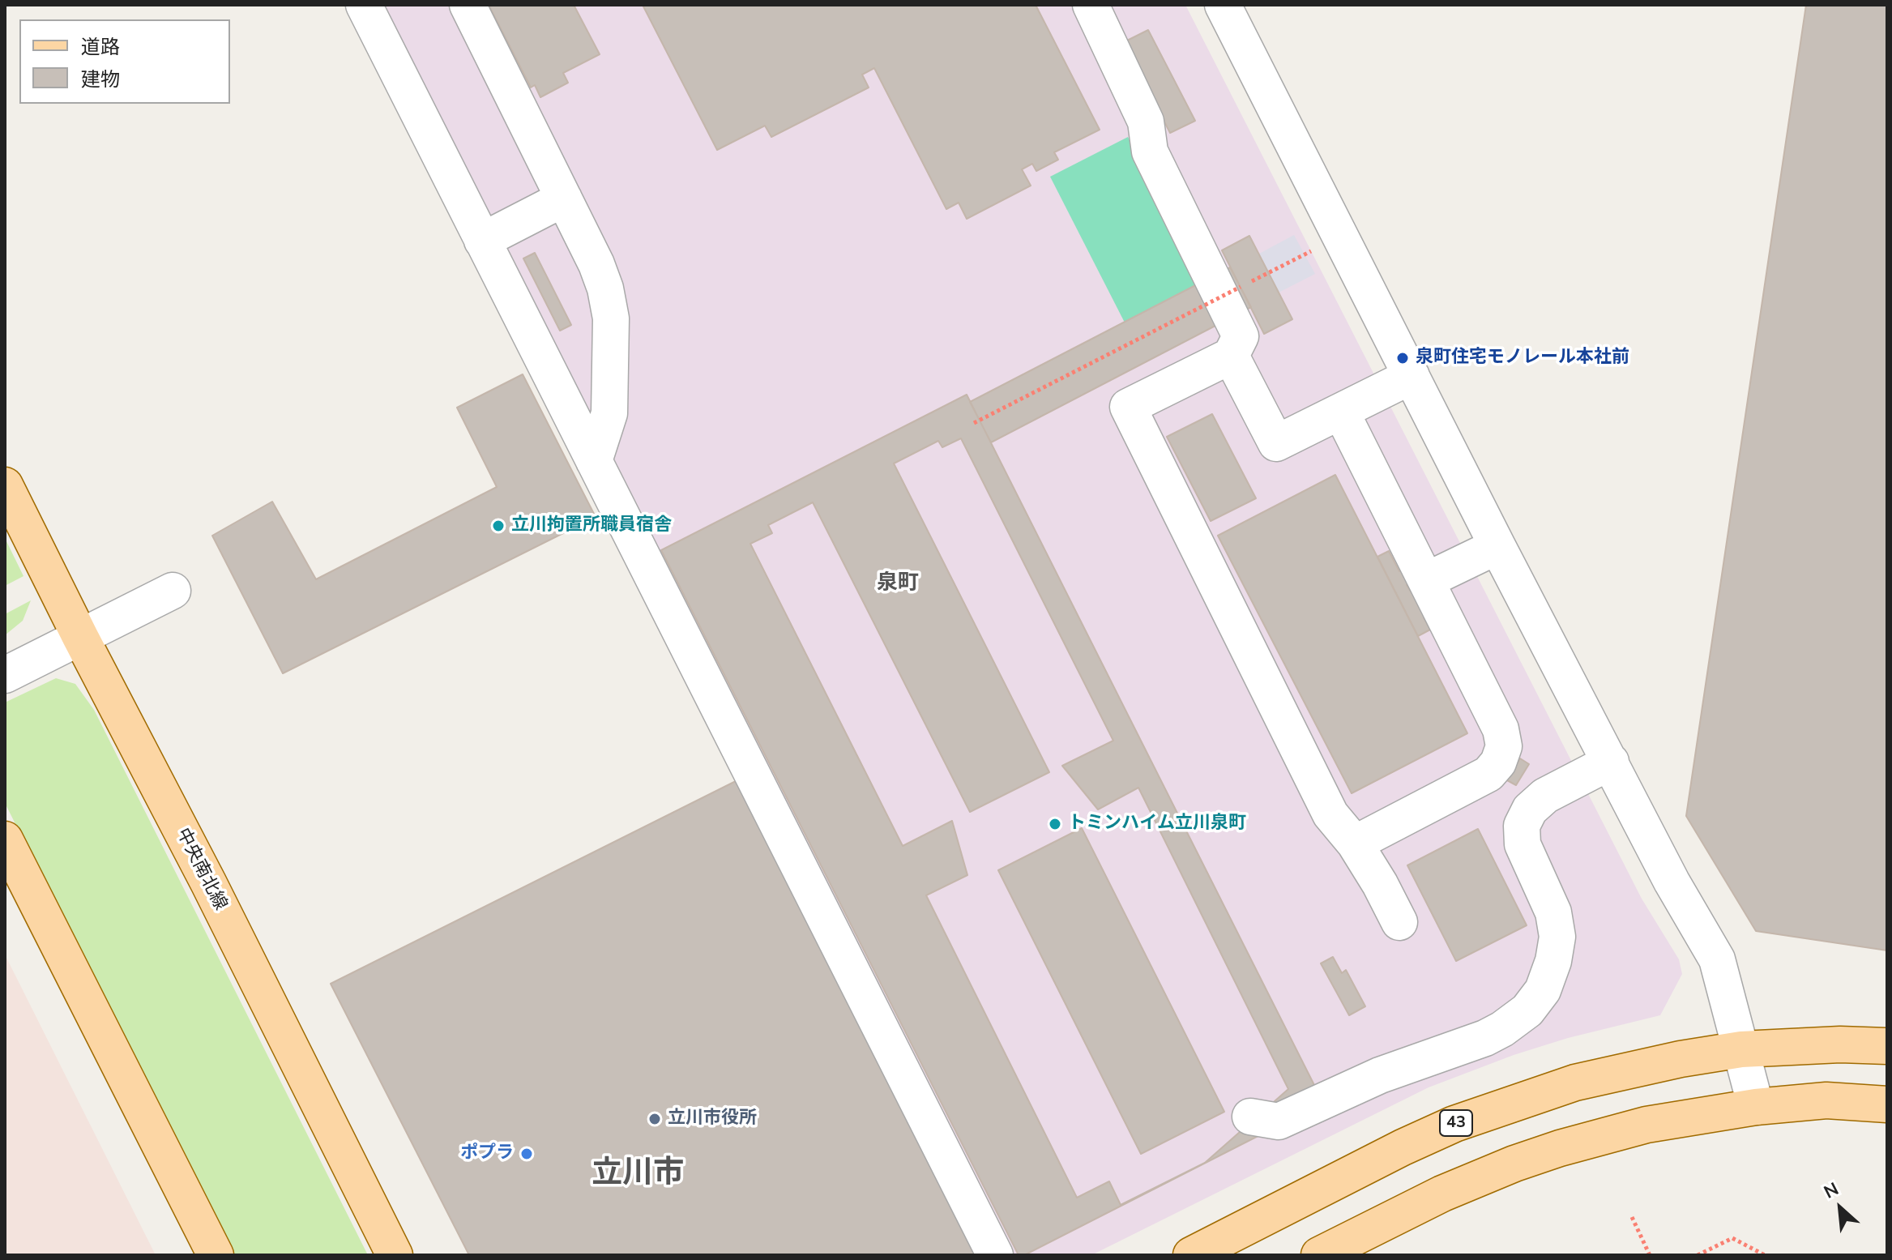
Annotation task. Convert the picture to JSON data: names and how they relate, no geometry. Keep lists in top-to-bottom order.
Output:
{
  "streets": {
    "main road": ["中央南北線", "43"]
  },
  "districts": ["泉町", "立川市"],
  "places": [
    "泉町住宅モノレール本社前",
    "立川拘置所職員宿舎",
    "トミンハイム立川泉町",
    "立川市役所",
    "ポプラ"
  ],
  "legend": ["道路", "建物"],
  "north": "top left"
}
